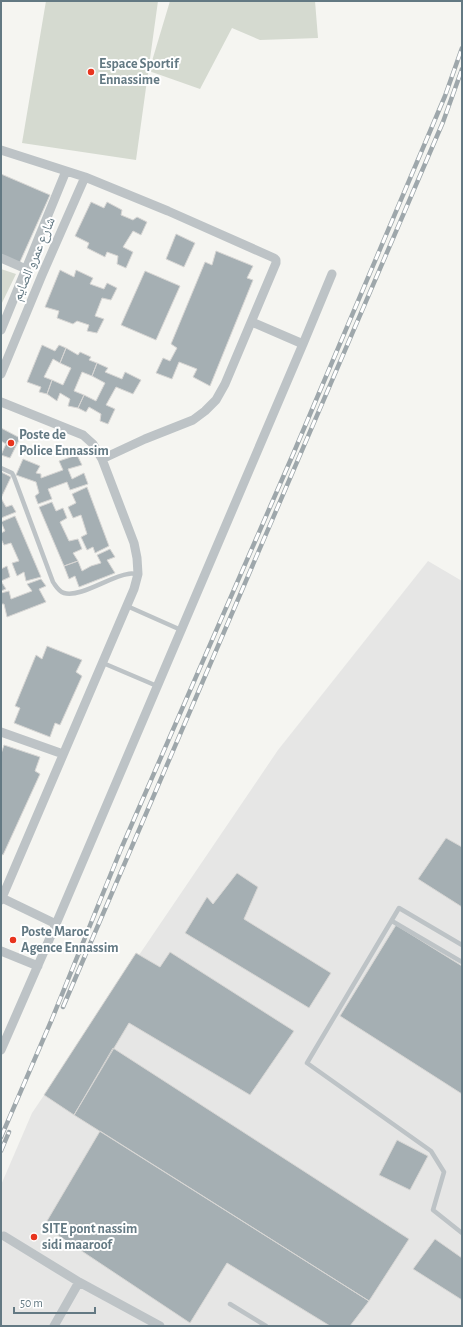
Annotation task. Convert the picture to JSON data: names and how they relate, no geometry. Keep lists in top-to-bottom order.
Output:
{
  "streets": {
    "street": ["شارع عمرو الصايم"]
  },
  "places": [
    "Espace Sportif Ennassime",
    "Poste de Police Ennassim",
    "Poste Maroc Agence Ennassim",
    "SITE pont nassim sidi maaroof"
  ],
  "scale_bar": "50 m"
}
